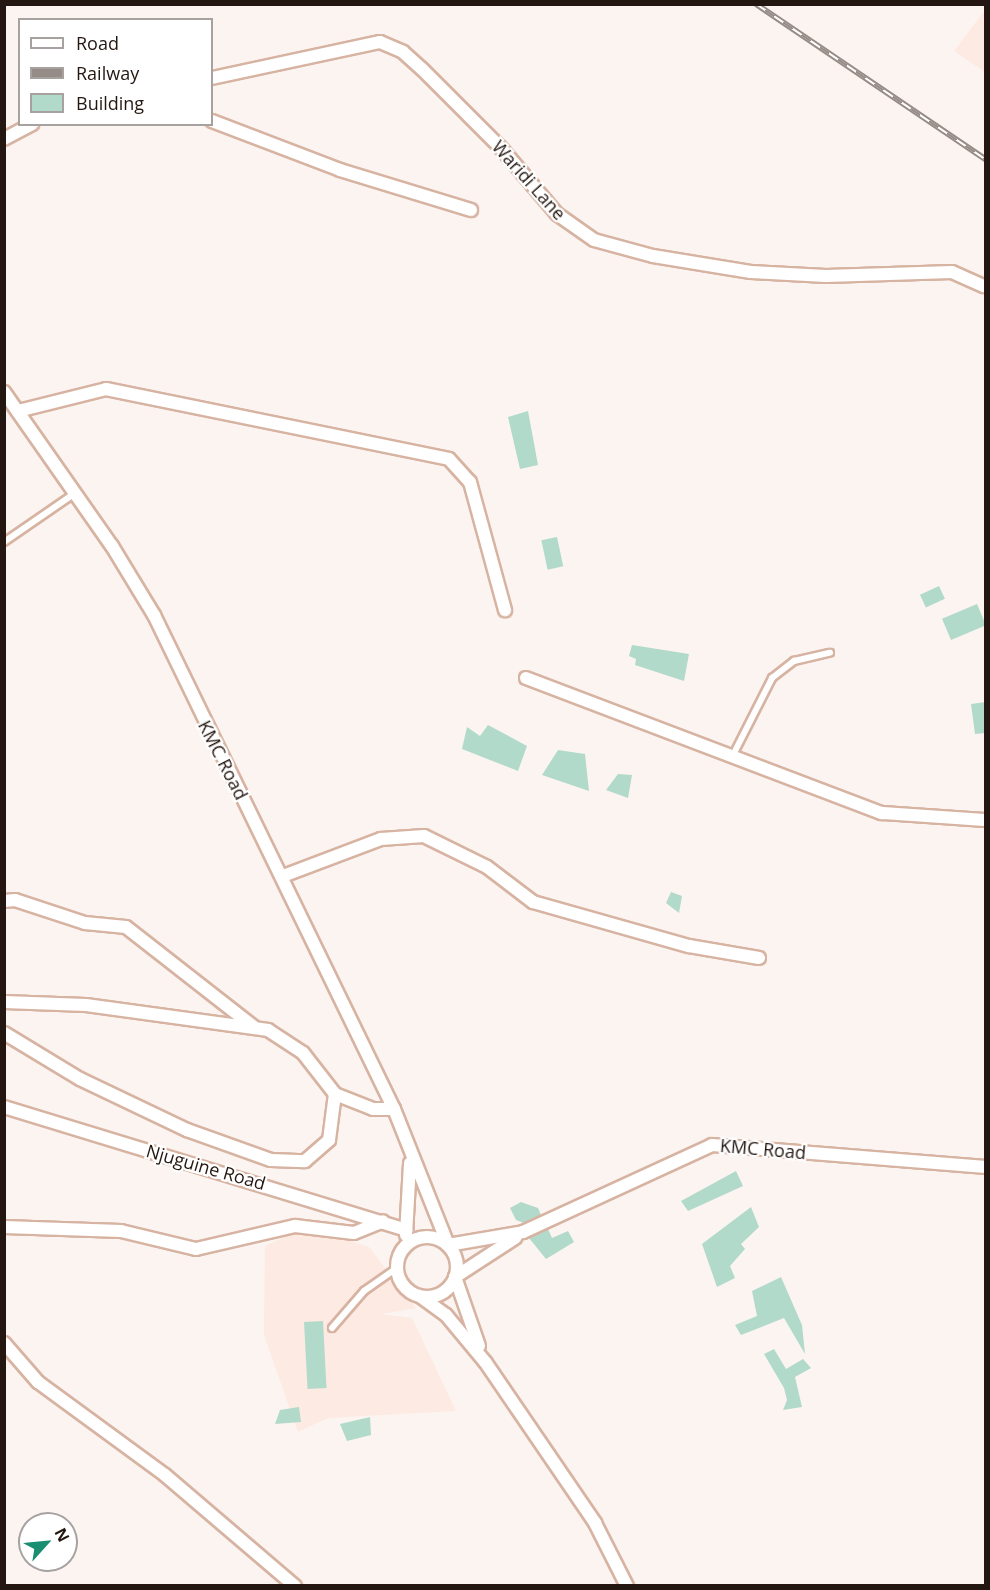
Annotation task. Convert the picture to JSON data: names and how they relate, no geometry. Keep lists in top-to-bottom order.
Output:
{
  "streets": {
    "street": ["Waridi Lane", "KMC Road", "Njuguine Road"]
  },
  "crossings": [
    ["KMC Road", "Njuguine Road"]
  ],
  "legend": ["Road", "Railway", "Building"],
  "north": "top right"
}
